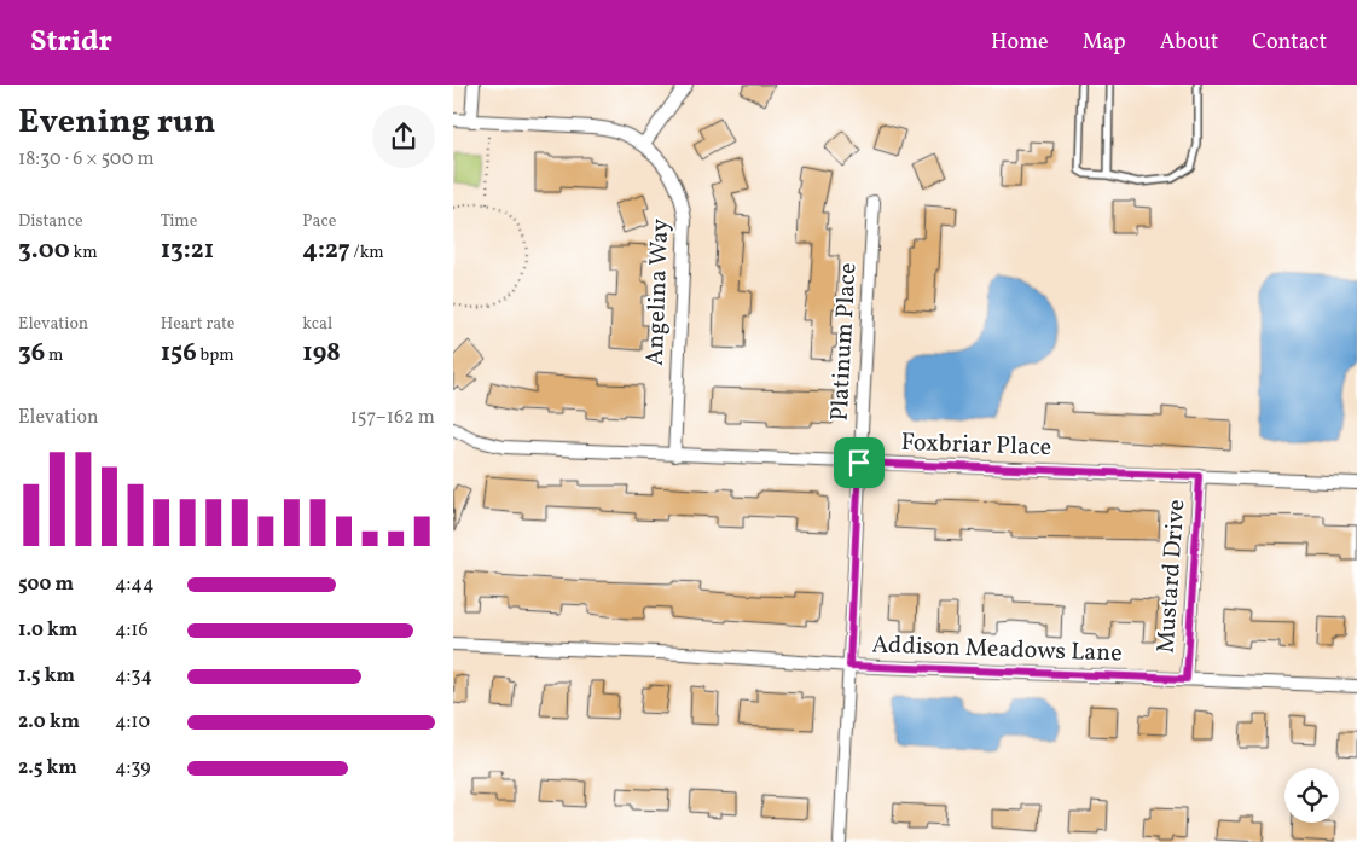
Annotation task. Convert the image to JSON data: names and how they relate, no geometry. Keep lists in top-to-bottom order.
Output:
{
  "streets": {
    "street": [
      "Angelina Way",
      "Platinum Place",
      "Foxbriar Place",
      "Mustard Drive",
      "Addison Meadows Lane"
    ]
  },
  "crossings": [
    ["Angelina Way", "Foxbriar Place"],
    ["Platinum Place", "Foxbriar Place"],
    ["Platinum Place", "Addison Meadows Lane"],
    ["Foxbriar Place", "Mustard Drive"],
    ["Mustard Drive", "Addison Meadows Lane"]
  ],
  "page": {
    "header": "Stridr",
    "nav": [
      "Home",
      "Map",
      "About",
      "Contact"
    ],
    "heading": ["Evening run", "18:30 · 6 × 500 m"],
    "stats": [
      ["Distance", "3.00 km"],
      ["Time", "13:21"],
      ["Pace", "4:27 /km"],
      ["Elevation", "36 m"],
      ["Heart rate", "156 bpm"],
      ["kcal", "198"]
    ],
    "chart": ["Elevation", "157–162 m"],
    "list": [
      {
        "name": "500 m",
        "note": "4:44"
      },
      {
        "name": "1.0 km",
        "note": "4:16"
      },
      {
        "name": "1.5 km",
        "note": "4:34"
      },
      {
        "name": "2.0 km",
        "note": "4:10"
      },
      {
        "name": "2.5 km",
        "note": "4:39"
      }
    ]
  }
}
